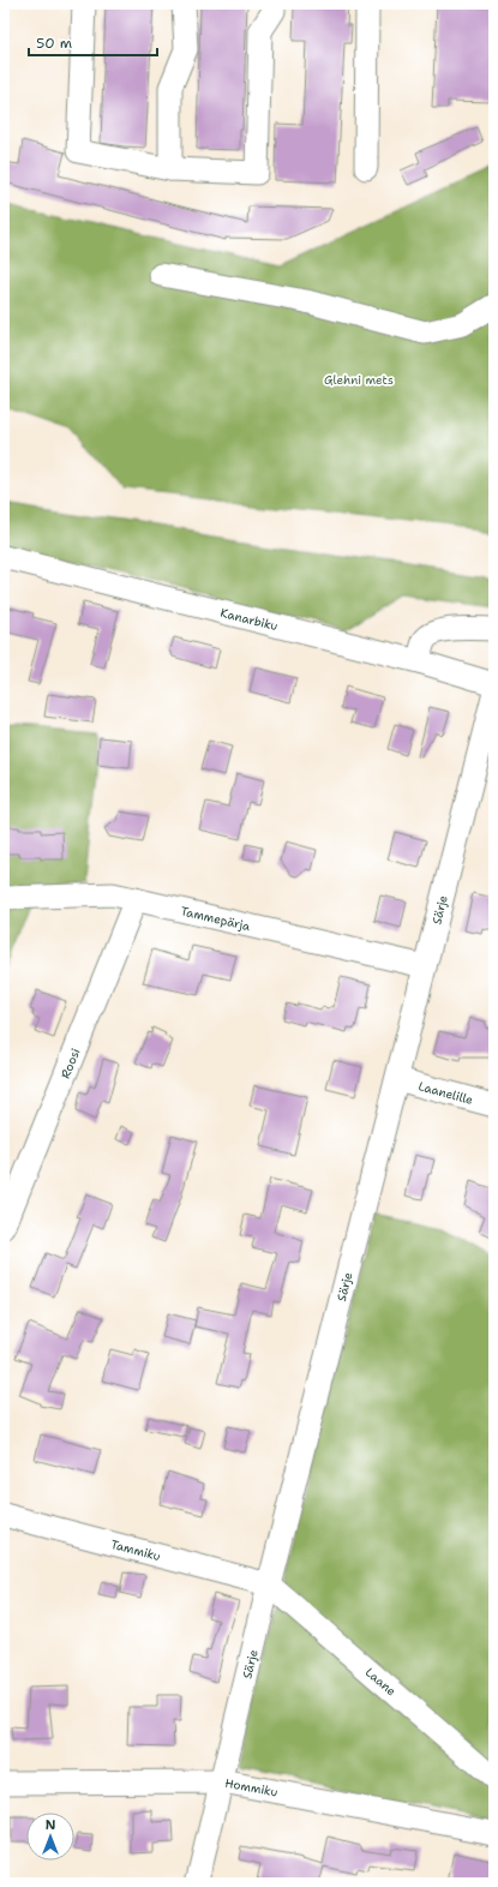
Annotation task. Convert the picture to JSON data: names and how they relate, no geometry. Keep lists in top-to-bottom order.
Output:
{
  "streets": {
    "street": [
      "Kanarbiku",
      "Särje",
      "Tammepärja",
      "Roosi",
      "Laanelille",
      "Tammiku",
      "Laane",
      "Hommiku"
    ]
  },
  "crossings": [
    ["Särje", "Tammepärja"],
    ["Särje", "Laanelille"],
    ["Särje", "Tammiku"],
    ["Särje", "Laane"],
    ["Särje", "Hommiku"],
    ["Tammepärja", "Roosi"],
    ["Tammiku", "Laane"]
  ],
  "parks": ["Glehni mets"],
  "scale_bar": "50 m",
  "north": "top"
}
